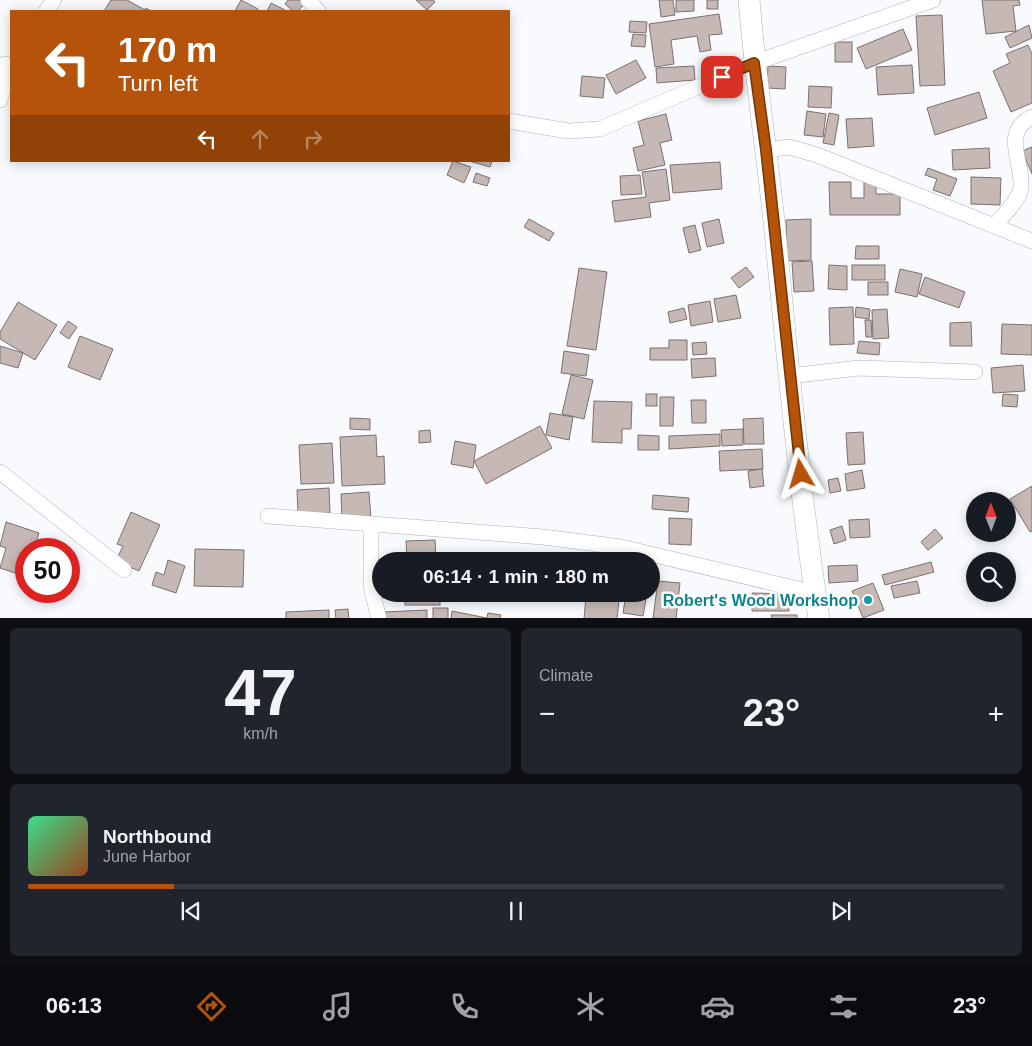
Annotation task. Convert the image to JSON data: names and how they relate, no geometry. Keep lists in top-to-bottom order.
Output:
{
  "places": ["Robert's Wood Workshop"],
  "north": "top",
  "page": {
    "turn": ["170 m", "Turn left"],
    "limit": "50",
    "trip": "06:14 · 1 min · 180 m",
    "tile": [
      ["47", "km/h"],
      "Climate"
    ],
    "heat": ["−", "23°", "+"],
    "song": ["Northbound", "June Harbor"],
    "tabs": ["06:13", "23°"]
  }
}
